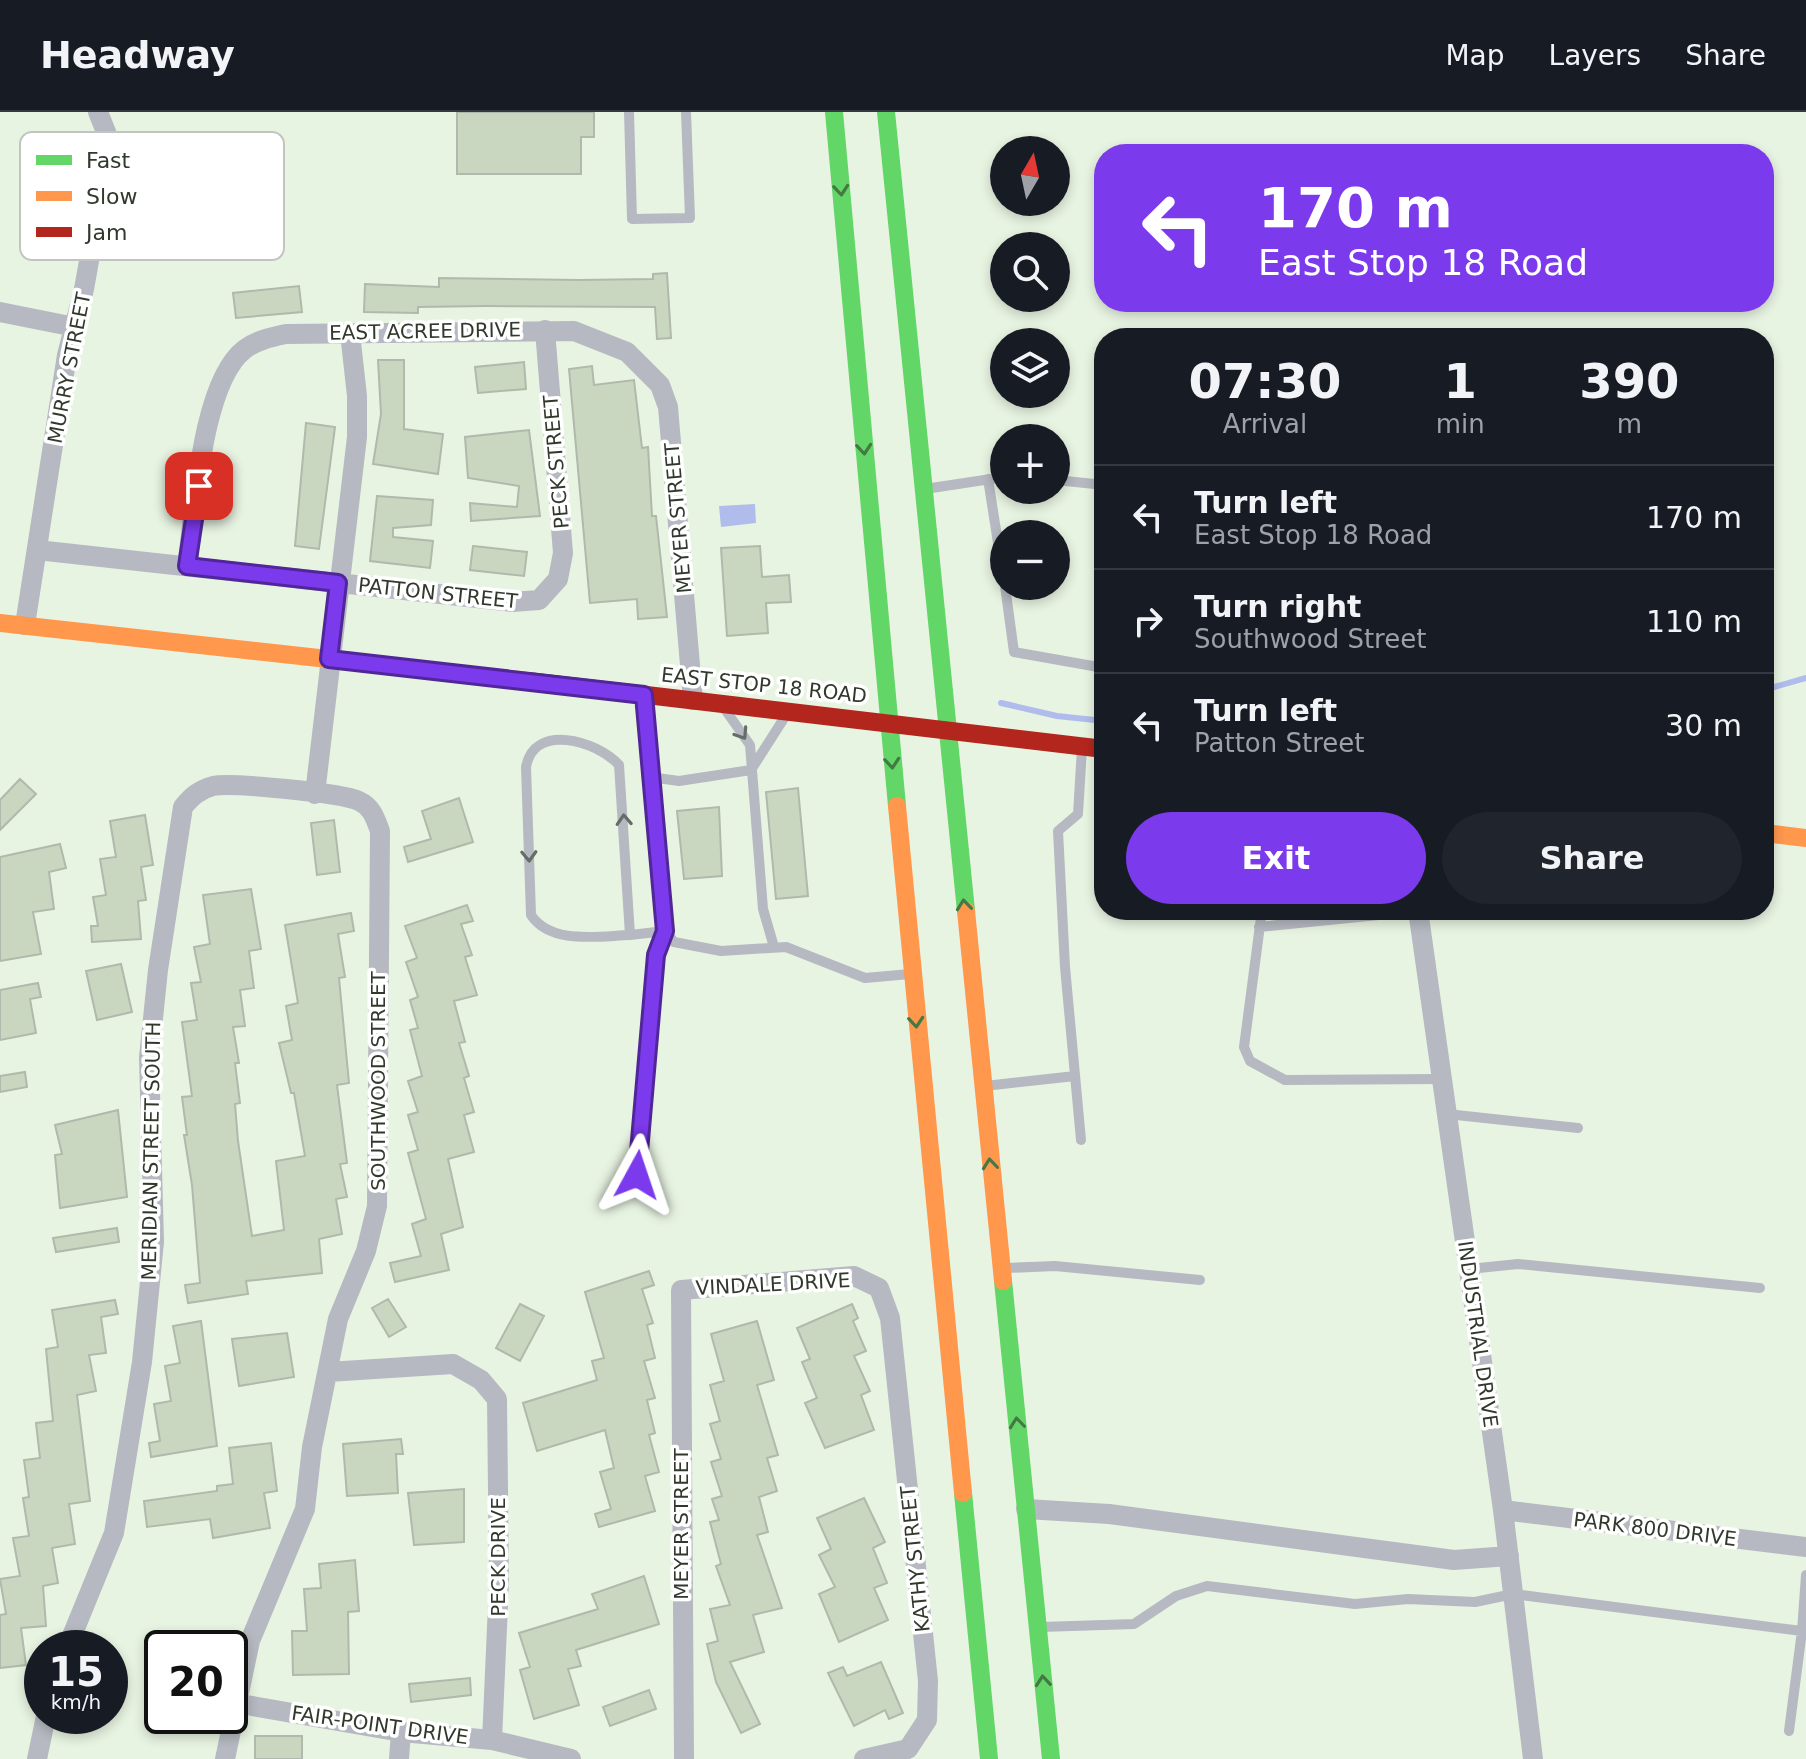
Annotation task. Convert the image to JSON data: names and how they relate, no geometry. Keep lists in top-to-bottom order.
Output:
{
  "streets": {
    "main road": ["EAST STOP 18 ROAD"],
    "street": [
      "EAST ACREE DRIVE",
      "MURRY STREET",
      "PECK STREET",
      "MEYER STREET",
      "PATTON STREET",
      "SOUTHWOOD STREET",
      "MERIDIAN STREET SOUTH",
      "VINDALE DRIVE",
      "INDUSTRIAL DRIVE",
      "PARK 800 DRIVE",
      "PECK DRIVE",
      "KATHY STREET",
      "FAIR-POINT DRIVE"
    ]
  },
  "crossings": [
    ["EAST ACREE DRIVE", "PECK STREET"],
    ["EAST ACREE DRIVE", "MEYER STREET"],
    ["EAST ACREE DRIVE", "PATTON STREET"],
    ["MURRY STREET", "PATTON STREET"],
    ["MURRY STREET", "EAST STOP 18 ROAD"],
    ["PECK STREET", "PATTON STREET"],
    ["MEYER STREET", "EAST STOP 18 ROAD"],
    ["MEYER STREET", "VINDALE DRIVE"],
    ["SOUTHWOOD STREET", "MERIDIAN STREET SOUTH"],
    ["SOUTHWOOD STREET", "PECK DRIVE"],
    ["VINDALE DRIVE", "KATHY STREET"],
    ["INDUSTRIAL DRIVE", "PARK 800 DRIVE"],
    ["PECK DRIVE", "FAIR-POINT DRIVE"]
  ],
  "legend": ["Fast", "Slow", "Jam"],
  "north": "top",
  "page": {
    "header": "Headway",
    "nav": ["Map", "Layers", "Share"],
    "map_buttons": ["+", "−"],
    "turn": ["170 m", "East Stop 18 Road"],
    "eta": [
      "07:30",
      "Arrival",
      "1",
      "min",
      "390",
      "m"
    ],
    "list": [
      {
        "name": "Turn left",
        "note": "East Stop 18 Road",
        "value": "170 m"
      },
      {
        "name": "Turn right",
        "note": "Southwood Street",
        "value": "110 m"
      },
      {
        "name": "Turn left",
        "note": "Patton Street",
        "value": "30 m"
      }
    ],
    "buttons": ["Exit", "Share"],
    "speed": "15 km/h",
    "limit": "20"
  }
}
